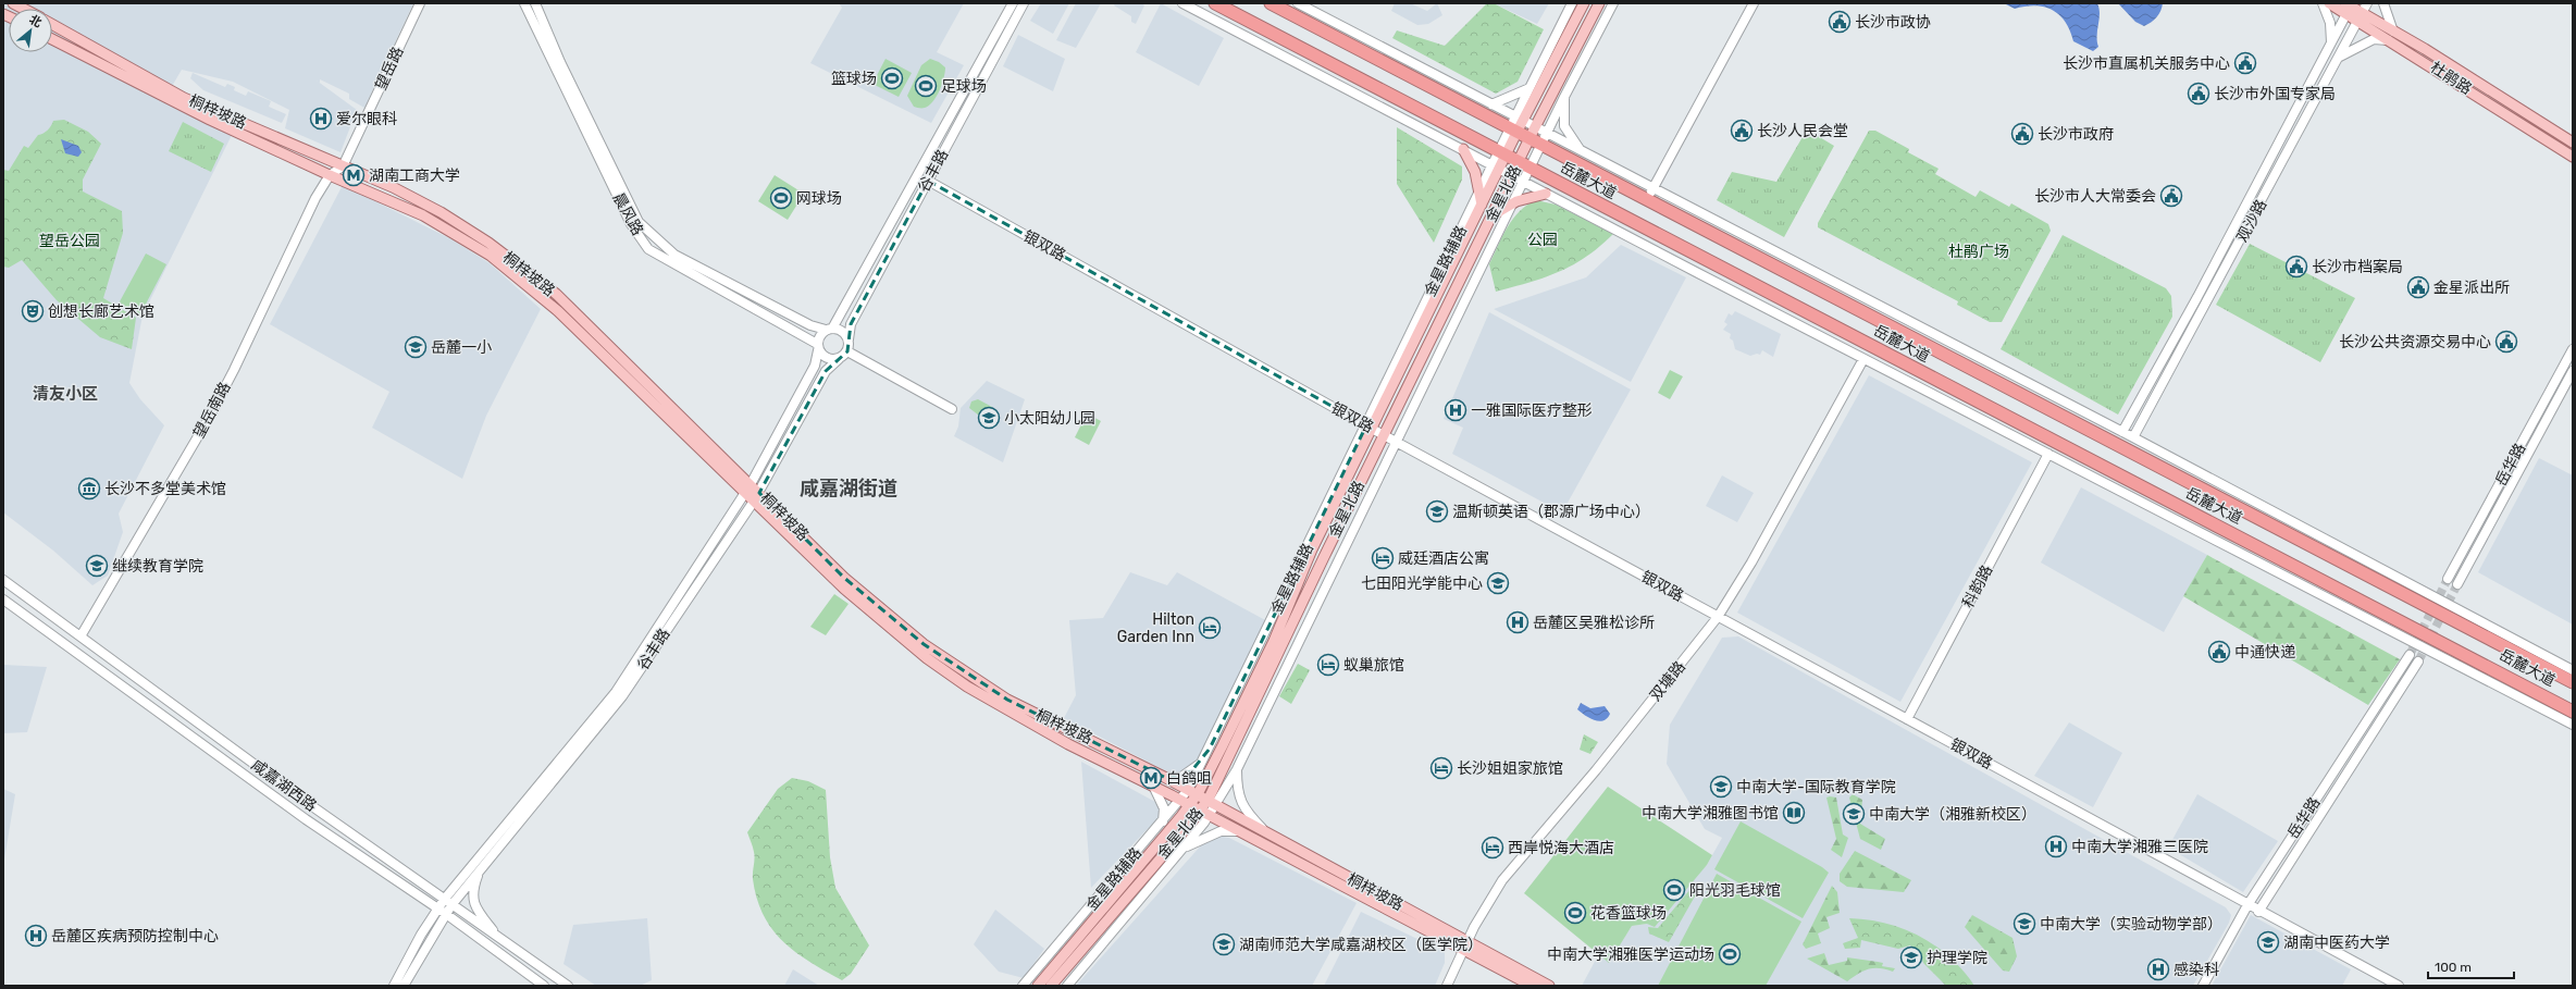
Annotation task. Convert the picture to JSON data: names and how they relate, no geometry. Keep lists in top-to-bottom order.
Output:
{
  "streets": {
    "highway": ["岳麓大道"],
    "main road": ["杜鹃路", "桐梓坡路", "金星北路"],
    "street": [
      "望岳路",
      "谷丰路",
      "晨风路",
      "观沙路",
      "银双路",
      "金星路辅路",
      "望岳南路",
      "岳华路",
      "科韵路",
      "双塘路",
      "咸嘉湖西路"
    ]
  },
  "crossings": [
    ["望岳路", "桐梓坡路"],
    ["望岳路", "望岳南路"],
    ["杜鹃路", "观沙路"],
    ["桐梓坡路", "谷丰路"],
    ["桐梓坡路", "金星北路"],
    ["桐梓坡路", "金星路辅路"],
    ["桐梓坡路", "望岳南路"],
    ["桐梓坡路", "双塘路"],
    ["谷丰路", "晨风路"],
    ["谷丰路", "银双路"],
    ["谷丰路", "咸嘉湖西路"],
    ["岳麓大道", "金星北路"],
    ["金星北路", "银双路"],
    ["金星北路", "金星路辅路"],
    ["银双路", "金星路辅路"],
    ["银双路", "岳华路"],
    ["银双路", "科韵路"],
    ["银双路", "双塘路"],
    ["望岳南路", "咸嘉湖西路"]
  ],
  "districts": ["清友小区", "咸嘉湖街道"],
  "parks": ["公园", "望岳公园", "杜鹃广场"],
  "places": {
    "public building": [
      "长沙市政协",
      "长沙市直属机关服务中心",
      "长沙市外国专家局",
      "长沙人民会堂",
      "长沙市政府",
      "长沙市人大常委会",
      "长沙市档案局",
      "金星派出所",
      "长沙公共资源交易中心",
      "中通快递"
    ],
    "sports": [
      "篮球场",
      "足球场",
      "网球场",
      "阳光羽毛球馆",
      "花香篮球场",
      "中南大学湘雅医学运动场"
    ],
    "hospital": [
      "爱尔眼科",
      "一雅国际医疗整形",
      "岳麓区吴雅松诊所",
      "中南大学湘雅三医院",
      "岳麓区疾病预防控制中心",
      "感染科"
    ],
    "metro station": ["湖南工商大学", "白鸽咀"],
    "theatre": ["创想长廊艺术馆"],
    "school or university": [
      "岳麓一小",
      "小太阳幼儿园",
      "温斯顿英语（郡源广场中心）",
      "继续教育学院",
      "七田阳光学能中心",
      "中南大学-国际教育学院",
      "中南大学（湘雅新校区）",
      "中南大学（实验动物学部）",
      "湖南中医药大学",
      "湖南师范大学咸嘉湖校区（医学院）",
      "护理学院"
    ],
    "museum": ["长沙不多堂美术馆"],
    "hotel": [
      "威廷酒店公寓",
      "Hilton Garden Inn",
      "蚁巢旅馆",
      "长沙姐姐家旅馆",
      "西岸悦海大酒店"
    ],
    "library": ["中南大学湘雅图书馆"]
  },
  "scale_bar": "100 m",
  "north": "top right"
}
